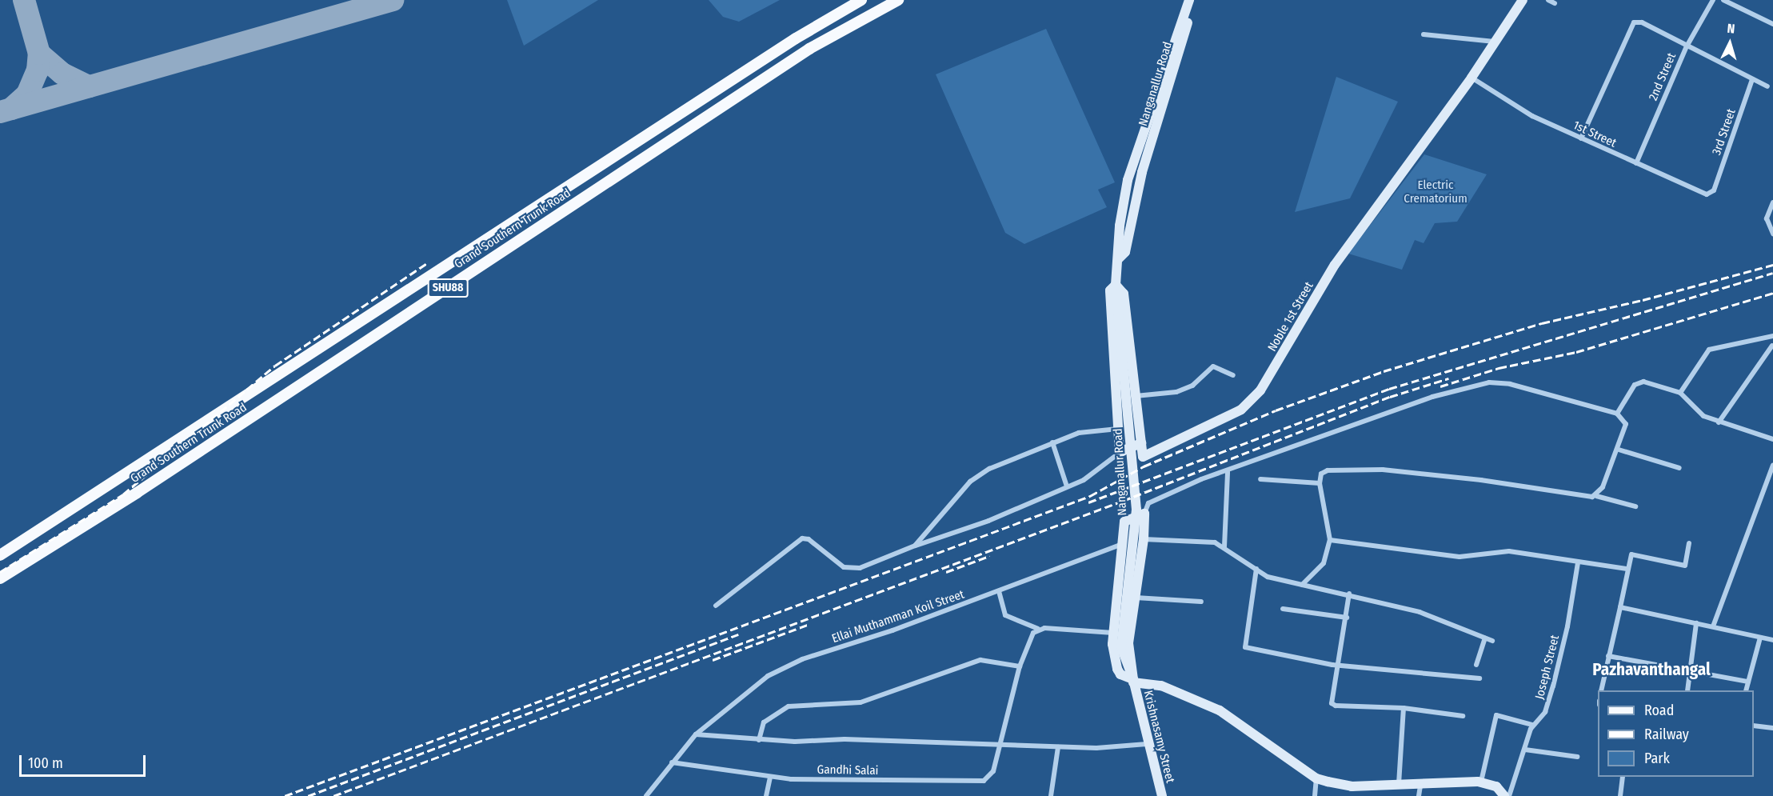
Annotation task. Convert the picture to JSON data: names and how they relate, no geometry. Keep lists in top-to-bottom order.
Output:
{
  "streets": {
    "main road": ["Grand Southern Trunk Road", "SHU88"],
    "street": [
      "2nd Street",
      "Nanganallur Road",
      "3rd Street",
      "1st Street",
      "Noble 1st Street",
      "Ellai Muthamman Koil Street",
      "Joseph Street",
      "Krishnasamy Street",
      "Gandhi Salai"
    ]
  },
  "crossings": [
    ["2nd Street", "1st Street"],
    ["Nanganallur Road", "Krishnasamy Street"],
    ["3rd Street", "1st Street"],
    ["1st Street", "Noble 1st Street"],
    ["Ellai Muthamman Koil Street", "Gandhi Salai"]
  ],
  "districts": ["Pazhavanthangal"],
  "parks": ["Electric Crematorium"],
  "legend": ["Road", "Railway", "Park"],
  "scale_bar": "100 m",
  "north": "top"
}
